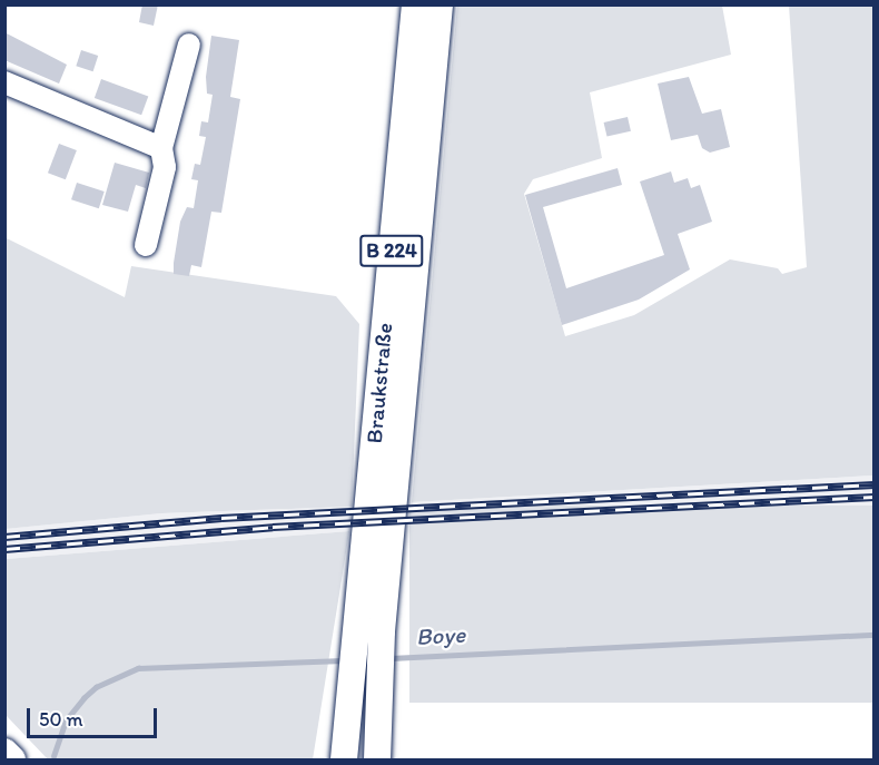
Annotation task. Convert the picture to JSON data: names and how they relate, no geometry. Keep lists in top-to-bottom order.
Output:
{
  "streets": {
    "main road": ["B 224", "Braukstraße"]
  },
  "water": ["Boye"],
  "scale_bar": "50 m"
}
